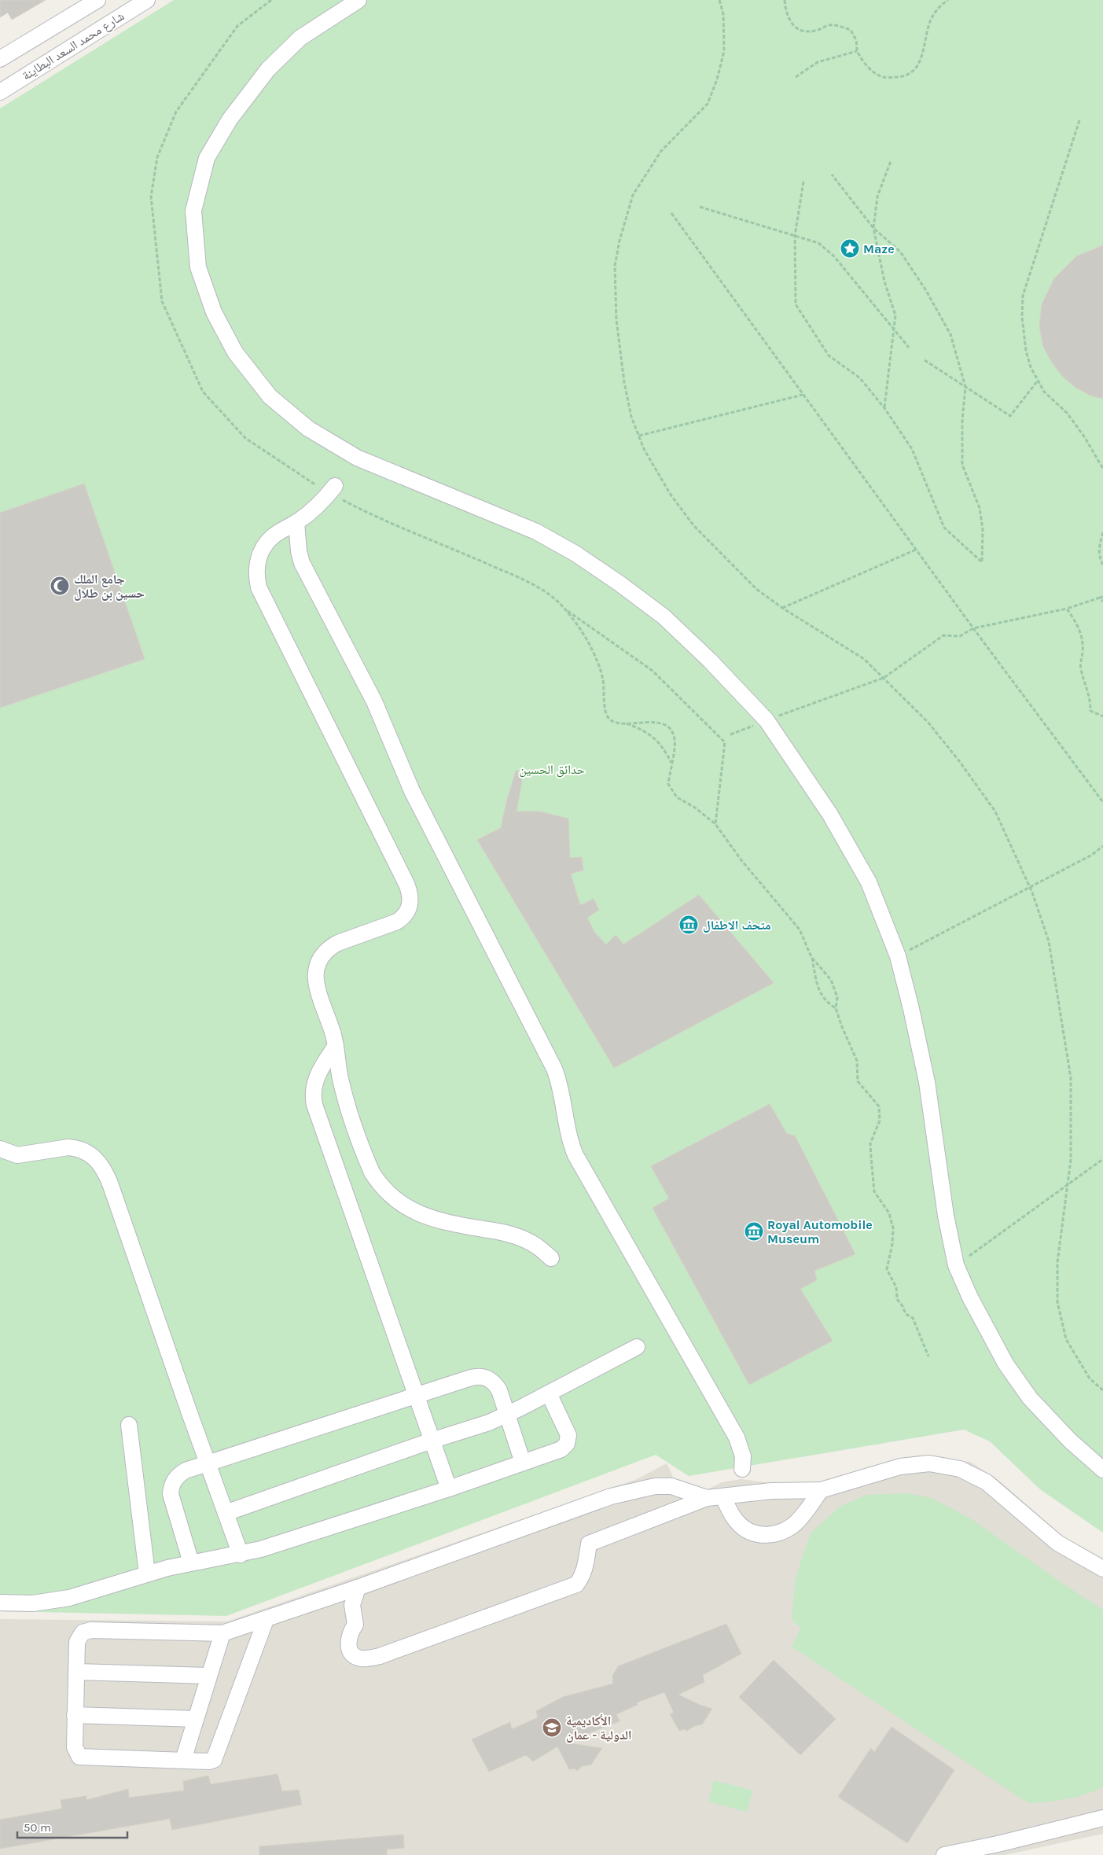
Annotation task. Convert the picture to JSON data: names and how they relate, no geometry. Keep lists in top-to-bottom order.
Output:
{
  "streets": {
    "street": ["شارع محمد السعد البطاينة"]
  },
  "parks": ["حدائق الحسين"],
  "places": {
    "place": ["Maze"],
    "mosque": ["جامع الملك حسين بن طلال"],
    "museum": ["متحف الاطفال", "Royal Automobile Museum"],
    "school or university": ["الأكاديمية الدولية - عمان"]
  },
  "scale_bar": "50 m"
}
